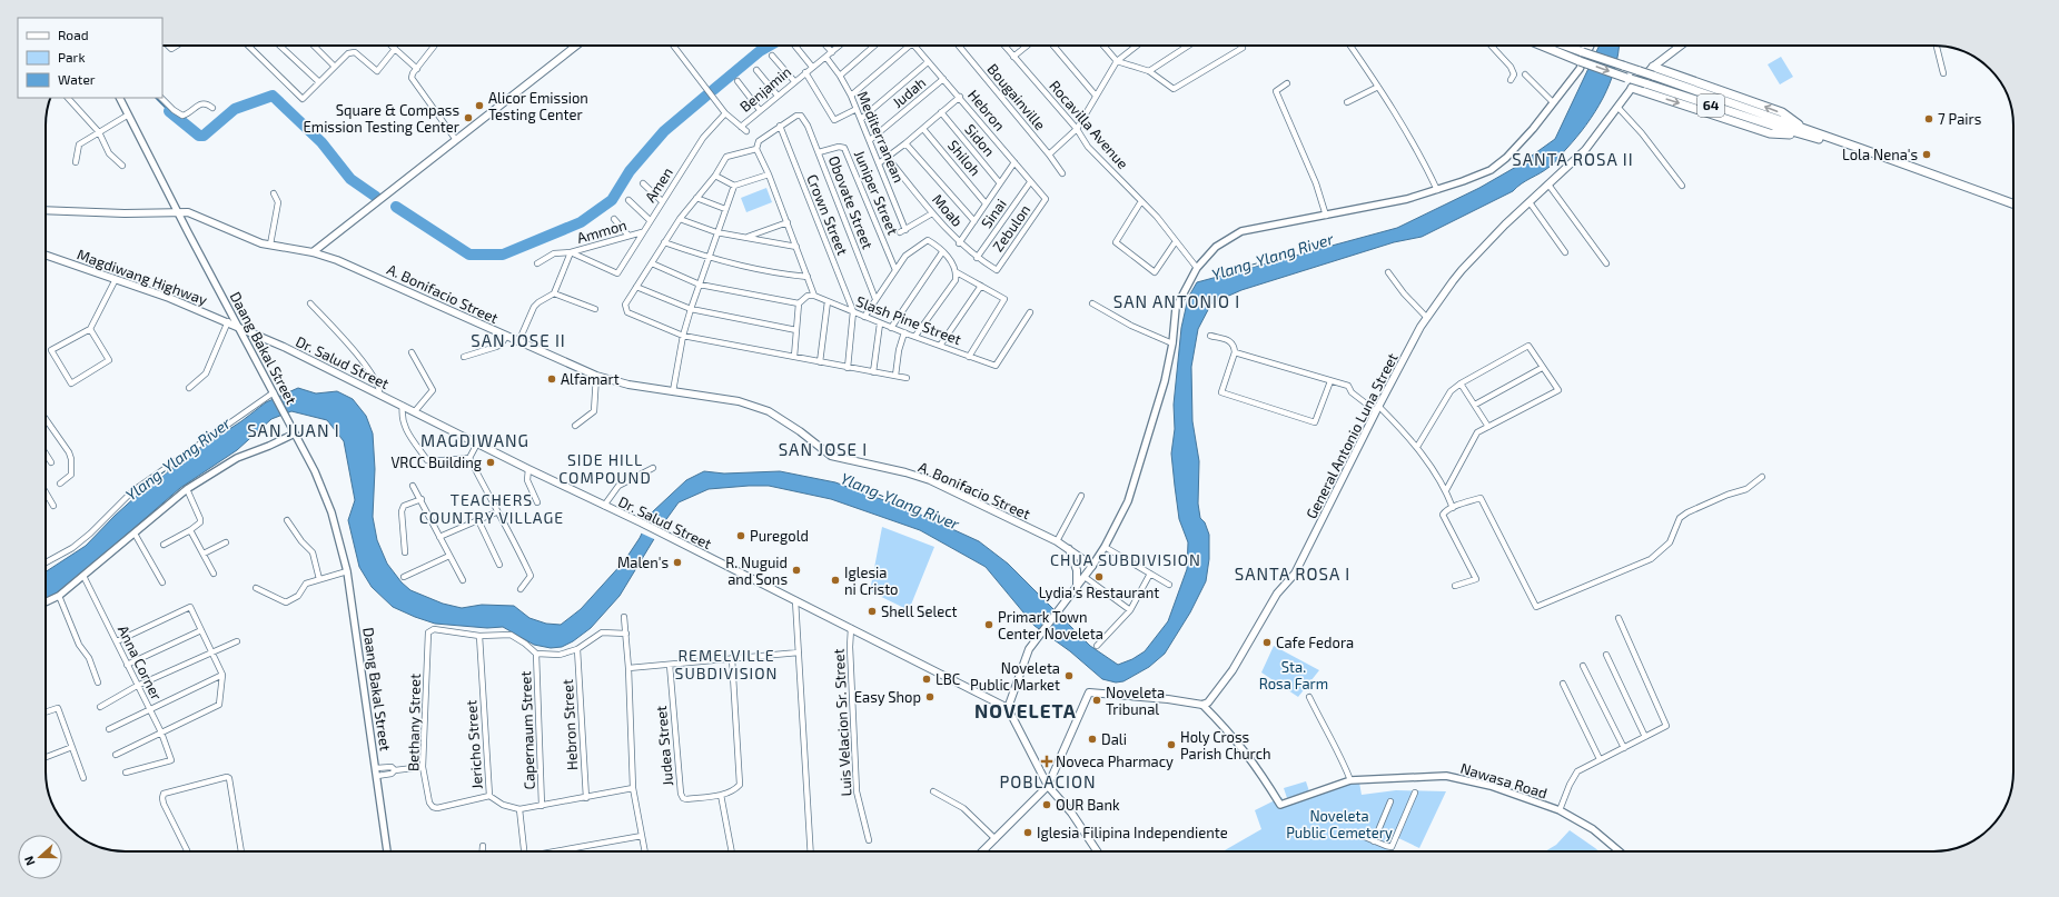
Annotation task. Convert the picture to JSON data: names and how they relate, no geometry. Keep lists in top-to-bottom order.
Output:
{
  "streets": {
    "main road": [
      "64",
      "Magdiwang Highway",
      "A. Bonifacio Street",
      "Dr. Salud Street",
      "General Antonio Luna Street"
    ],
    "street": [
      "Benjamin",
      "Judah",
      "Bougainville",
      "Hebron",
      "Rocavilla Avenue",
      "Mediterranean",
      "Sidon",
      "Shiloh",
      "Amen",
      "Juniper Street",
      "Obovate Street",
      "Moab",
      "Sinai",
      "Crown Street",
      "Zebulon",
      "Ammon",
      "Slash Pine Street",
      "Daang Bakal Street",
      "Anna Corner",
      "Bethany Street",
      "Luis Velacion Sr. Street",
      "Hebron Street",
      "Capernaum Street",
      "Jericho Street",
      "Judea Street",
      "Nawasa Road"
    ]
  },
  "crossings": [
    ["Benjamin", "Mediterranean"],
    ["Judah", "Hebron"],
    ["Judah", "Mediterranean"],
    ["Hebron", "Sinai"],
    ["Hebron", "Zebulon"],
    ["Amen", "Ammon"],
    ["Juniper Street", "Obovate Street"],
    ["Obovate Street", "Crown Street"],
    ["Moab", "Sinai"],
    ["Moab", "Zebulon"],
    ["Crown Street", "Slash Pine Street"],
    ["Magdiwang Highway", "Daang Bakal Street"],
    ["Magdiwang Highway", "Dr. Salud Street"],
    ["A. Bonifacio Street", "Daang Bakal Street"],
    ["Daang Bakal Street", "Dr. Salud Street"],
    ["Dr. Salud Street", "Luis Velacion Sr. Street"],
    ["General Antonio Luna Street", "Nawasa Road"],
    ["Bethany Street", "Jericho Street"]
  ],
  "districts": [
    "SANTA ROSA II",
    "SAN ANTONIO I",
    "SAN JOSE II",
    "SAN JUAN I",
    "MAGDIWANG",
    "SAN JOSE I",
    "SIDE HILL COMPOUND",
    "TEACHERS COUNTRY VILLAGE",
    "CHUA SUBDIVISION",
    "SANTA ROSA I",
    "REMELVILLE SUBDIVISION",
    "NOVELETA",
    "POBLACION"
  ],
  "water": ["Ylang-Ylang River"],
  "parks": ["Sta. Rosa Farm", "Noveleta Public Cemetery"],
  "places": {
    "other": [
      "Alicor Emission Testing Center",
      "Square & Compass Emission Testing Center",
      "7 Pairs",
      "Lola Nena's",
      "Alfamart",
      "VRCC Building",
      "Puregold",
      "Malen's",
      "R. Nuguid and Sons",
      "Lydia's Restaurant",
      "Iglesia ni Cristo",
      "Shell Select",
      "Primark Town Center Noveleta",
      "Cafe Fedora",
      "Noveleta Public Market",
      "LBC",
      "Easy Shop",
      "Noveleta Tribunal",
      "Dali",
      "Holy Cross Parish Church",
      "OUR Bank",
      "Iglesia Filipina Independiente"
    ],
    "health": ["Noveca Pharmacy"]
  },
  "legend": ["Road", "Park", "Water"],
  "north": "left"
}
